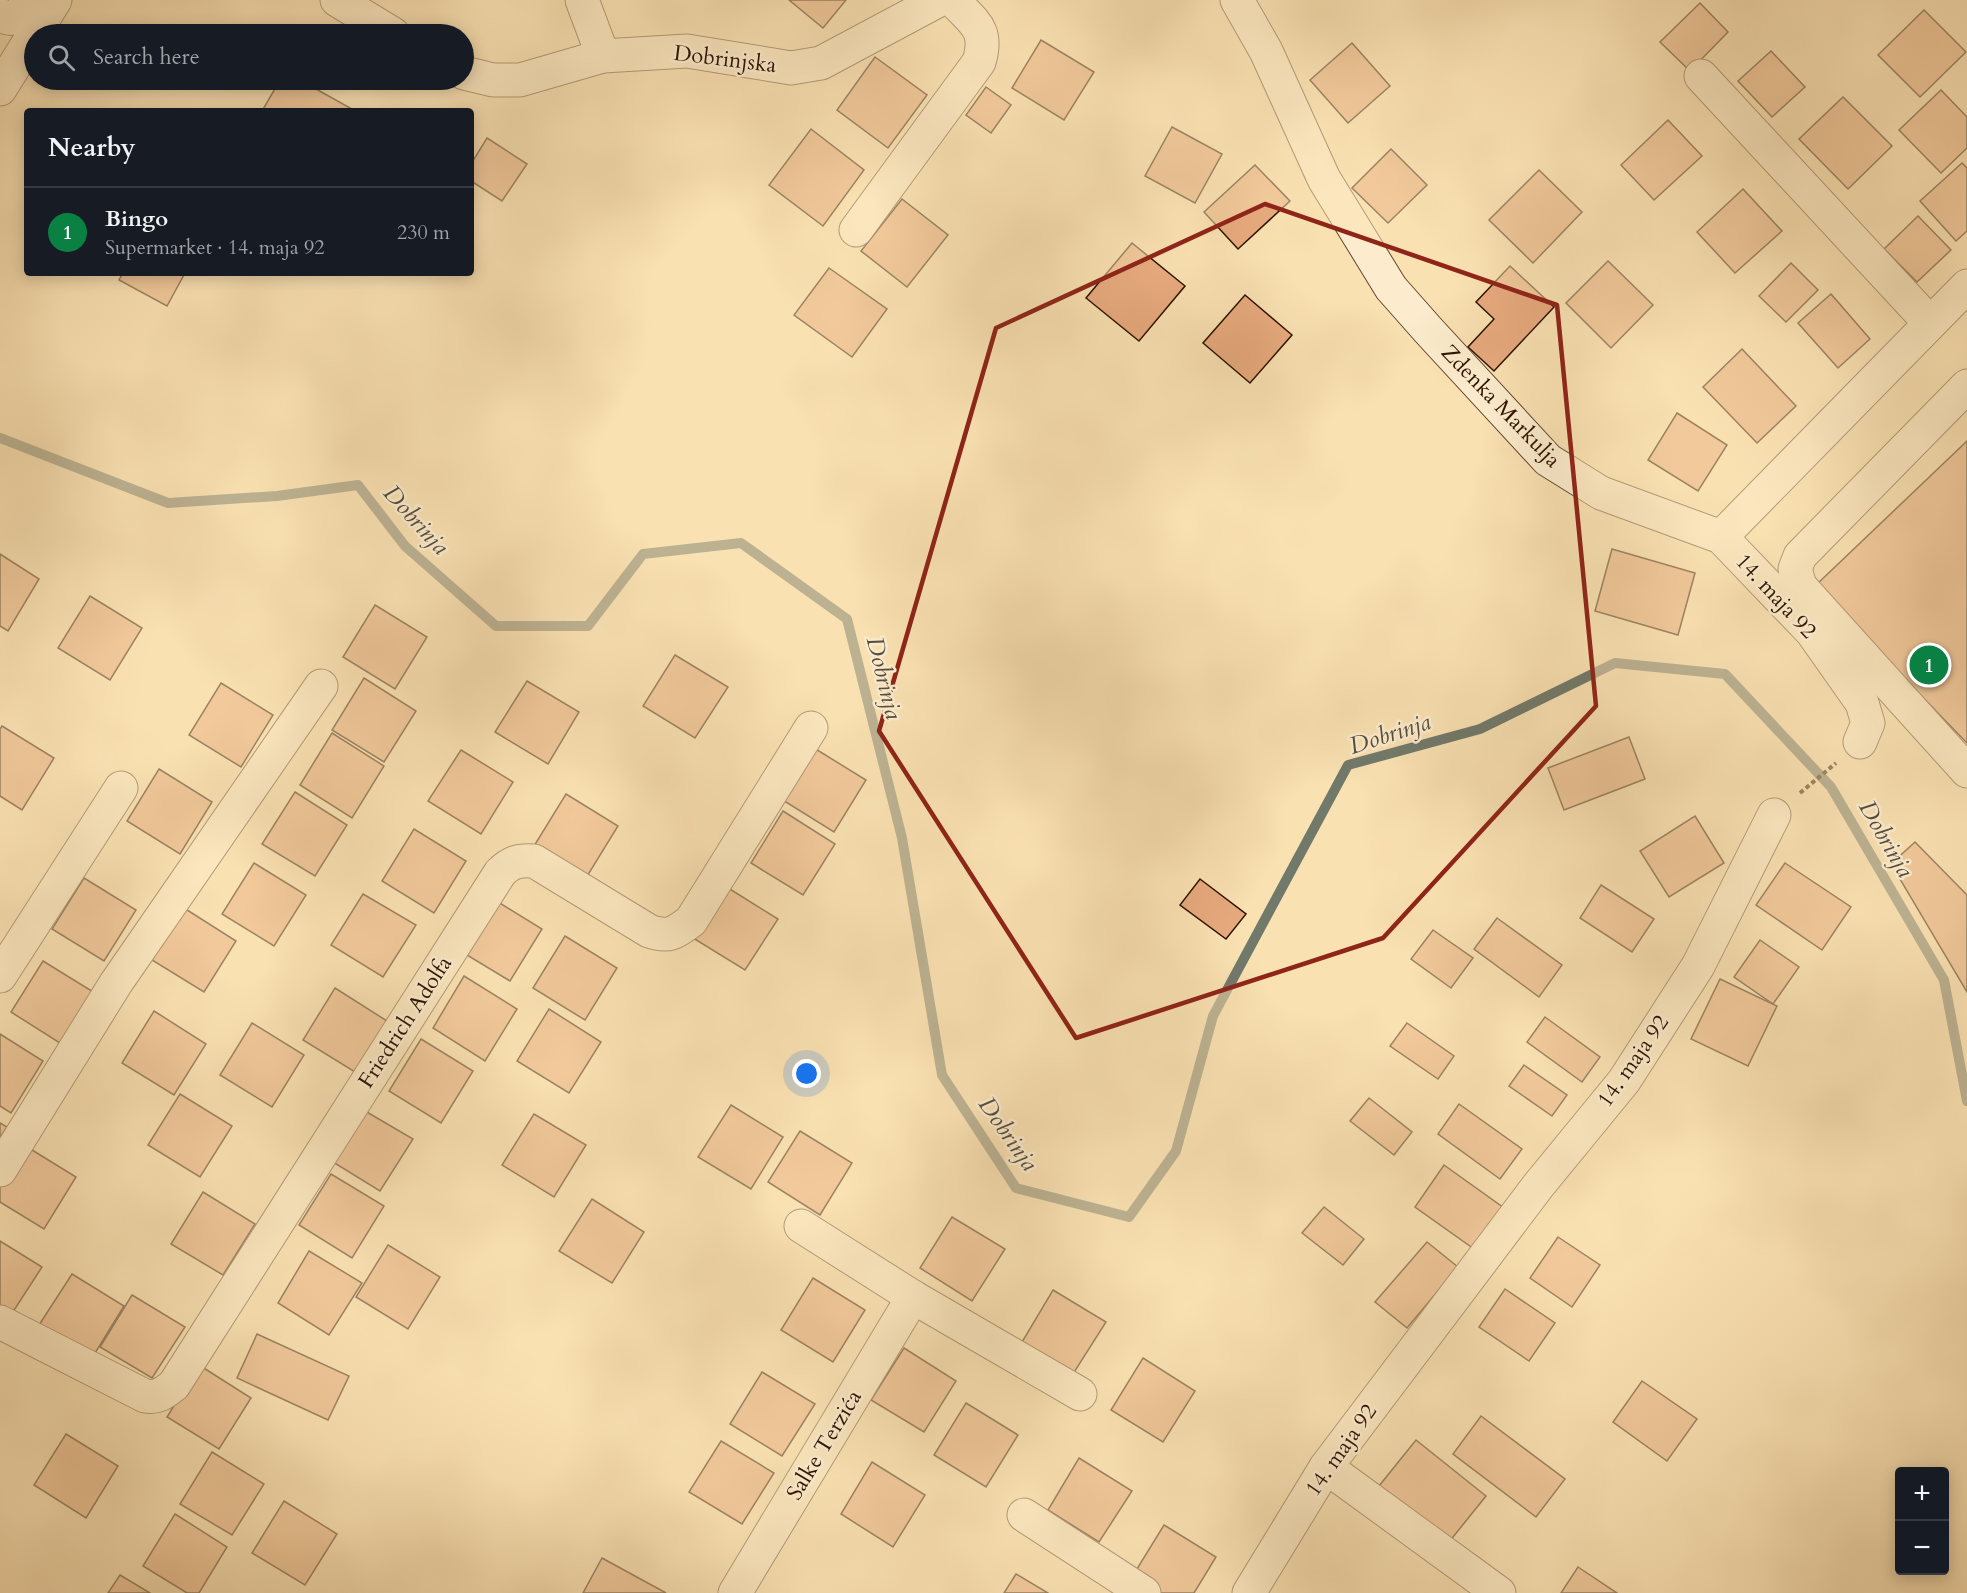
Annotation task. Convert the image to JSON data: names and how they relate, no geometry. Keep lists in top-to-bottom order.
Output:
{
  "streets": {
    "street": [
      "Dobrinjska",
      "Zdenka Markulja",
      "14. maja 92",
      "Friedrich Adolfa",
      "Salke Terzića"
    ]
  },
  "crossings": [
    ["Zdenka Markulja", "14. maja 92"]
  ],
  "water": ["Dobrinja"],
  "page": {
    "search": "Search here",
    "heading": "Nearby",
    "list": [
      {
        "mark": "1",
        "name": "Bingo",
        "note": "Supermarket · 14. maja 92",
        "value": "230 m"
      }
    ],
    "pins": "1",
    "map_buttons": ["+", "−"]
  }
}
